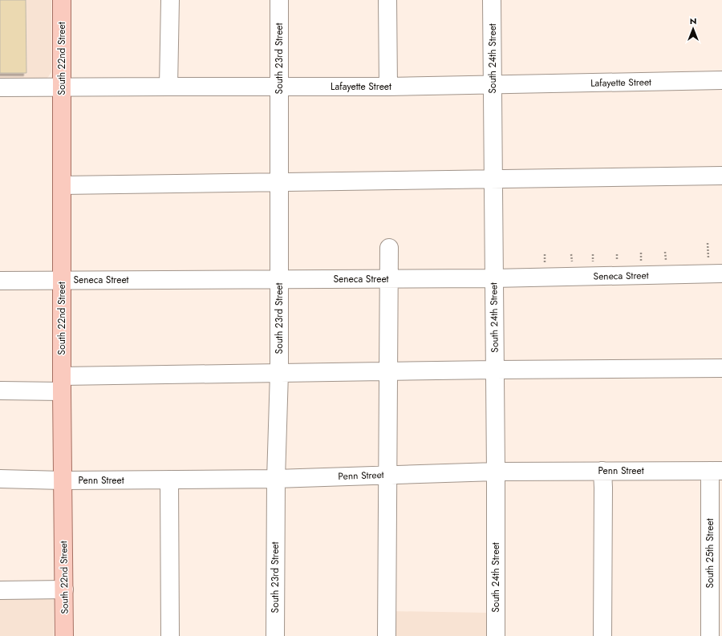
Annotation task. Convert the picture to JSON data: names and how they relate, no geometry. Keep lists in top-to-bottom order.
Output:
{
  "streets": {
    "main road": ["South 22nd Street"],
    "street": [
      "South 23rd Street",
      "South 24th Street",
      "Lafayette Street",
      "Seneca Street",
      "Penn Street",
      "South 25th Street"
    ]
  },
  "crossings": [
    ["South 22nd Street", "Lafayette Street"],
    ["South 22nd Street", "Seneca Street"],
    ["South 22nd Street", "Penn Street"],
    ["South 23rd Street", "Lafayette Street"],
    ["South 23rd Street", "Seneca Street"],
    ["South 23rd Street", "Penn Street"],
    ["South 24th Street", "Lafayette Street"],
    ["South 24th Street", "Seneca Street"],
    ["South 24th Street", "Penn Street"],
    ["Penn Street", "South 25th Street"]
  ],
  "north": "top"
}
